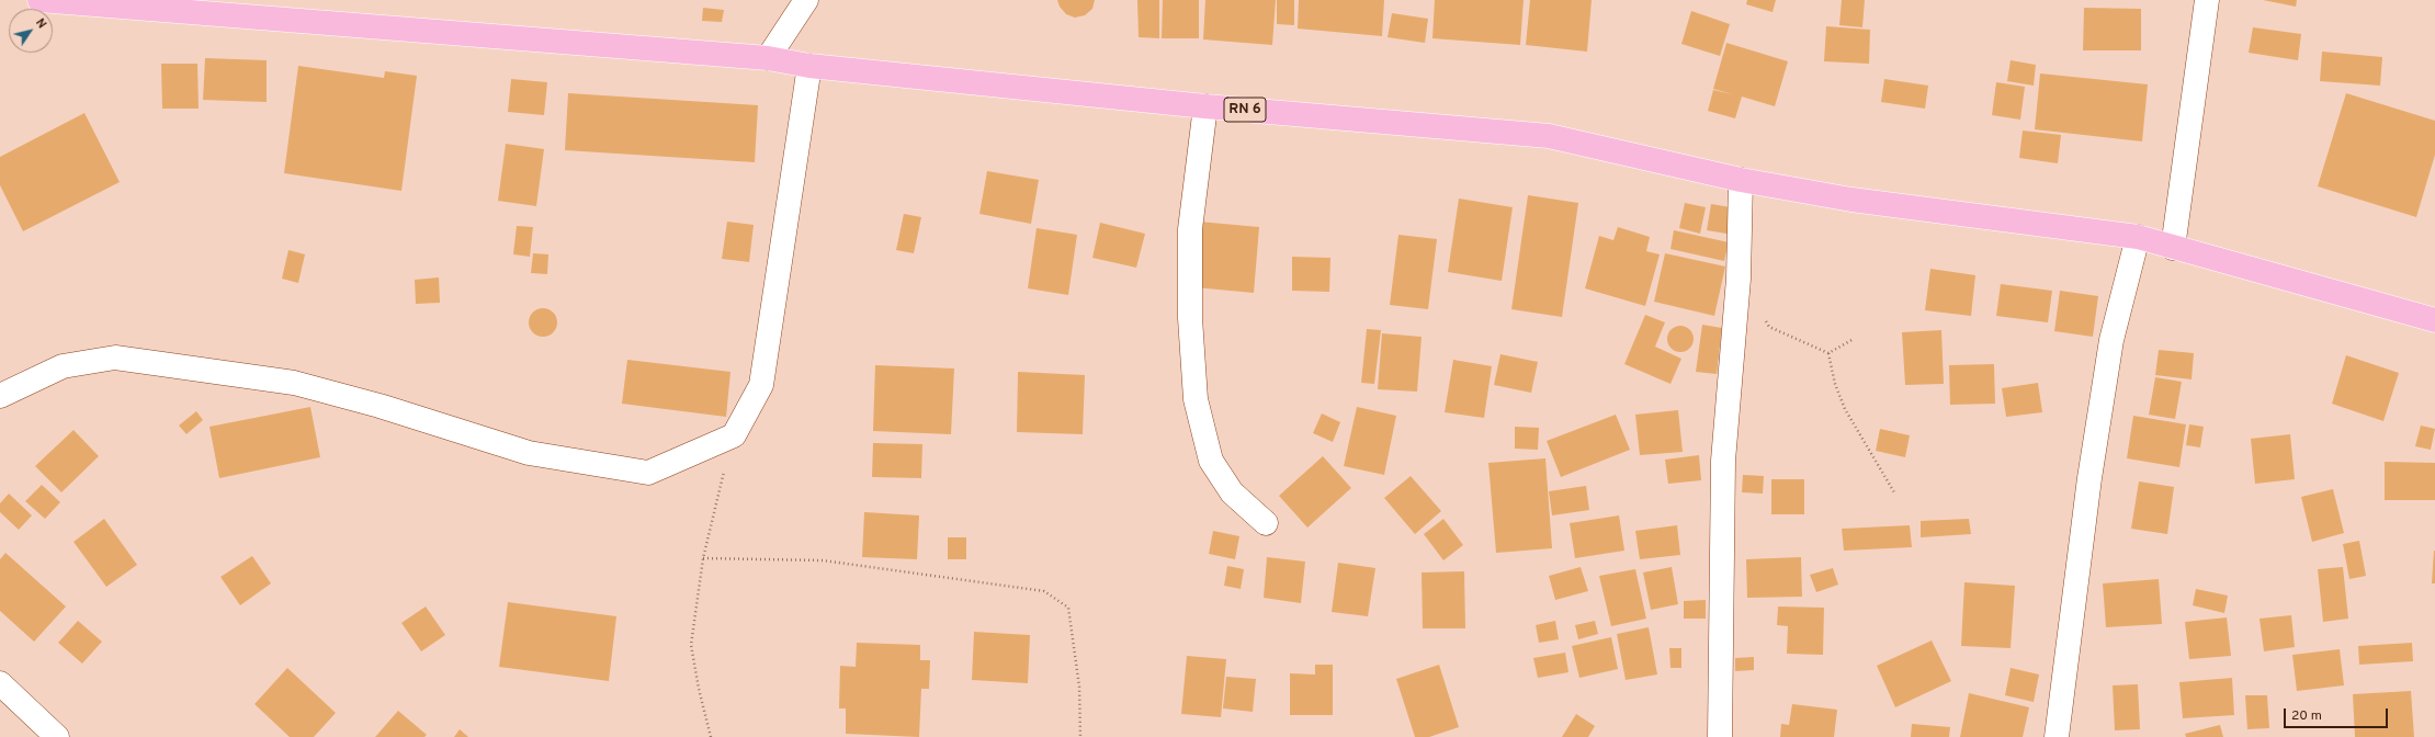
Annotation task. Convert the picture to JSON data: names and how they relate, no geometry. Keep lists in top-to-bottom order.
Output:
{
  "streets": {
    "main road": ["RN 6"]
  },
  "scale_bar": "20 m",
  "north": "top right"
}
